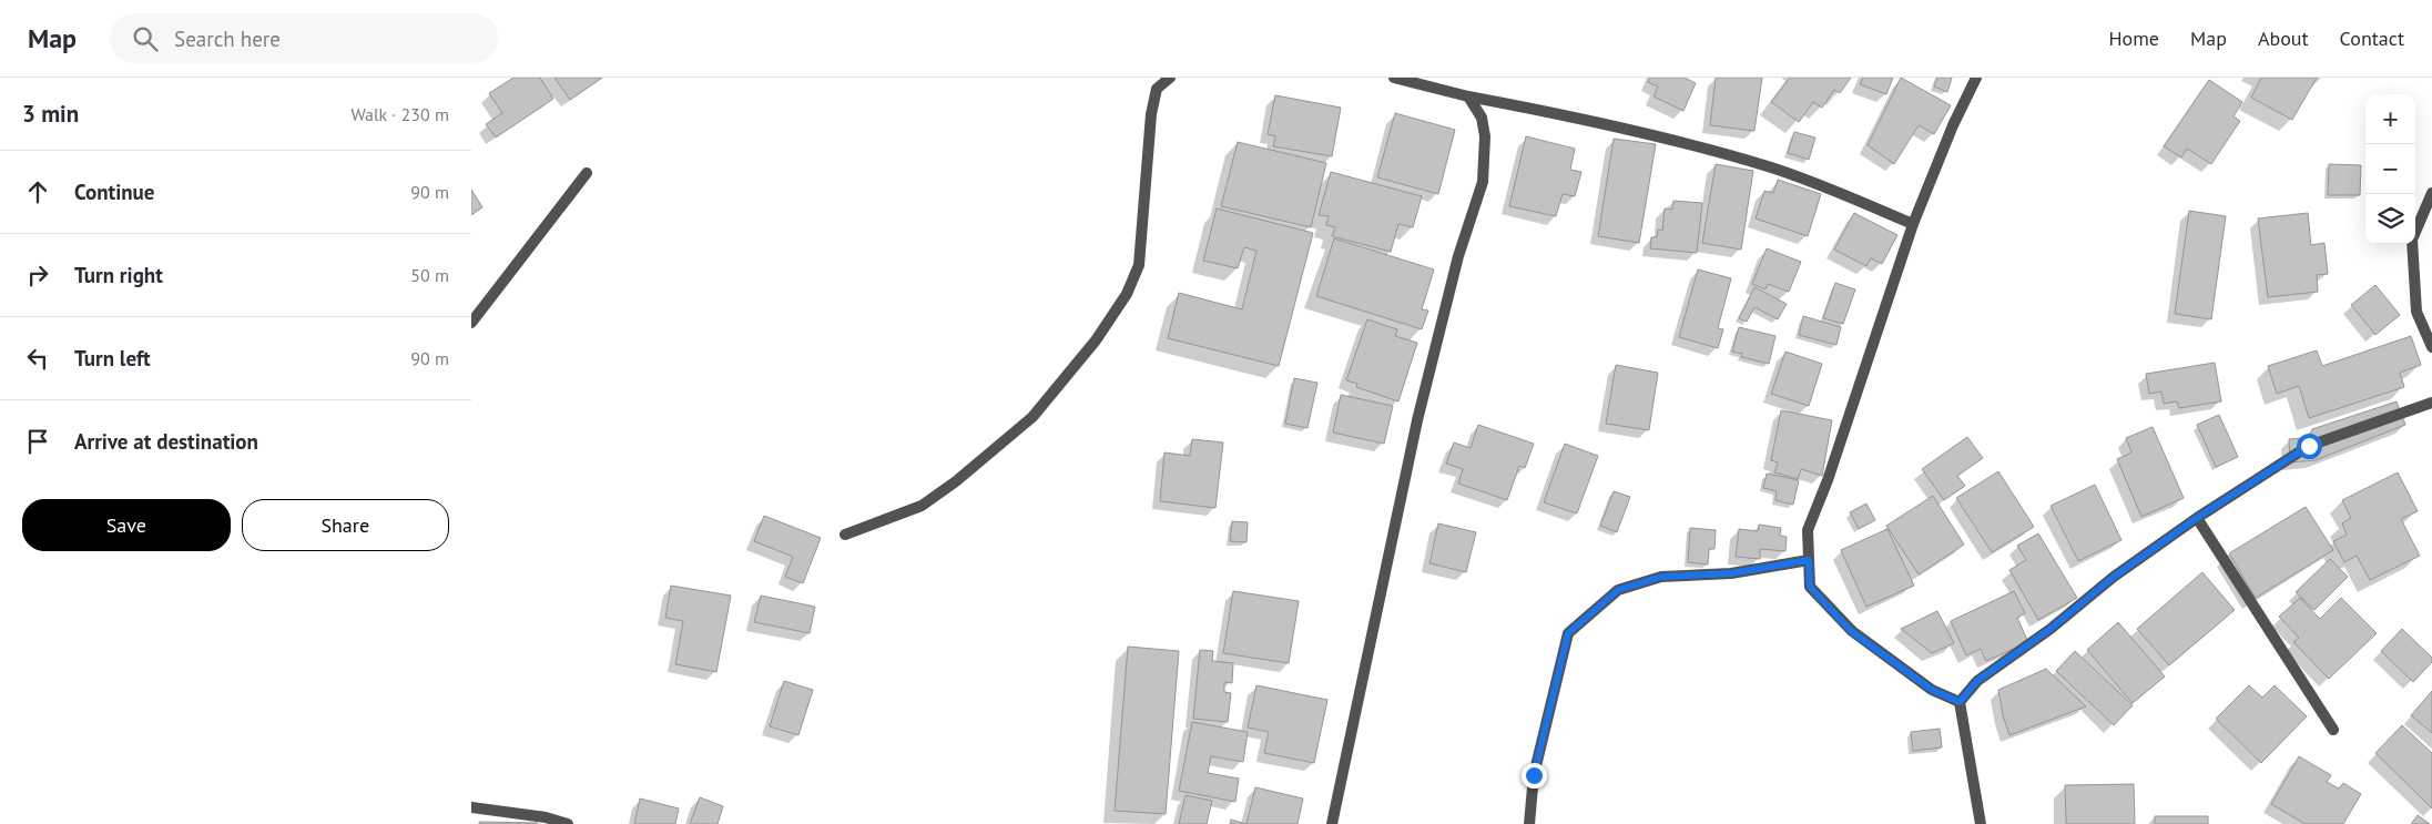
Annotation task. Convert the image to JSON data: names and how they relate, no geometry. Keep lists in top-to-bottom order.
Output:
{
  "page": {
    "header": "Map",
    "search": "Search here",
    "nav": [
      "Home",
      "Map",
      "About",
      "Contact"
    ],
    "heading": ["3 min", "Walk · 230 m"],
    "map_buttons": ["+", "−"],
    "list": [
      ["Continue", "90 m"],
      ["Turn right", "50 m"],
      ["Turn left", "90 m"],
      "Arrive at destination"
    ],
    "buttons": ["Save", "Share"]
  }
}
